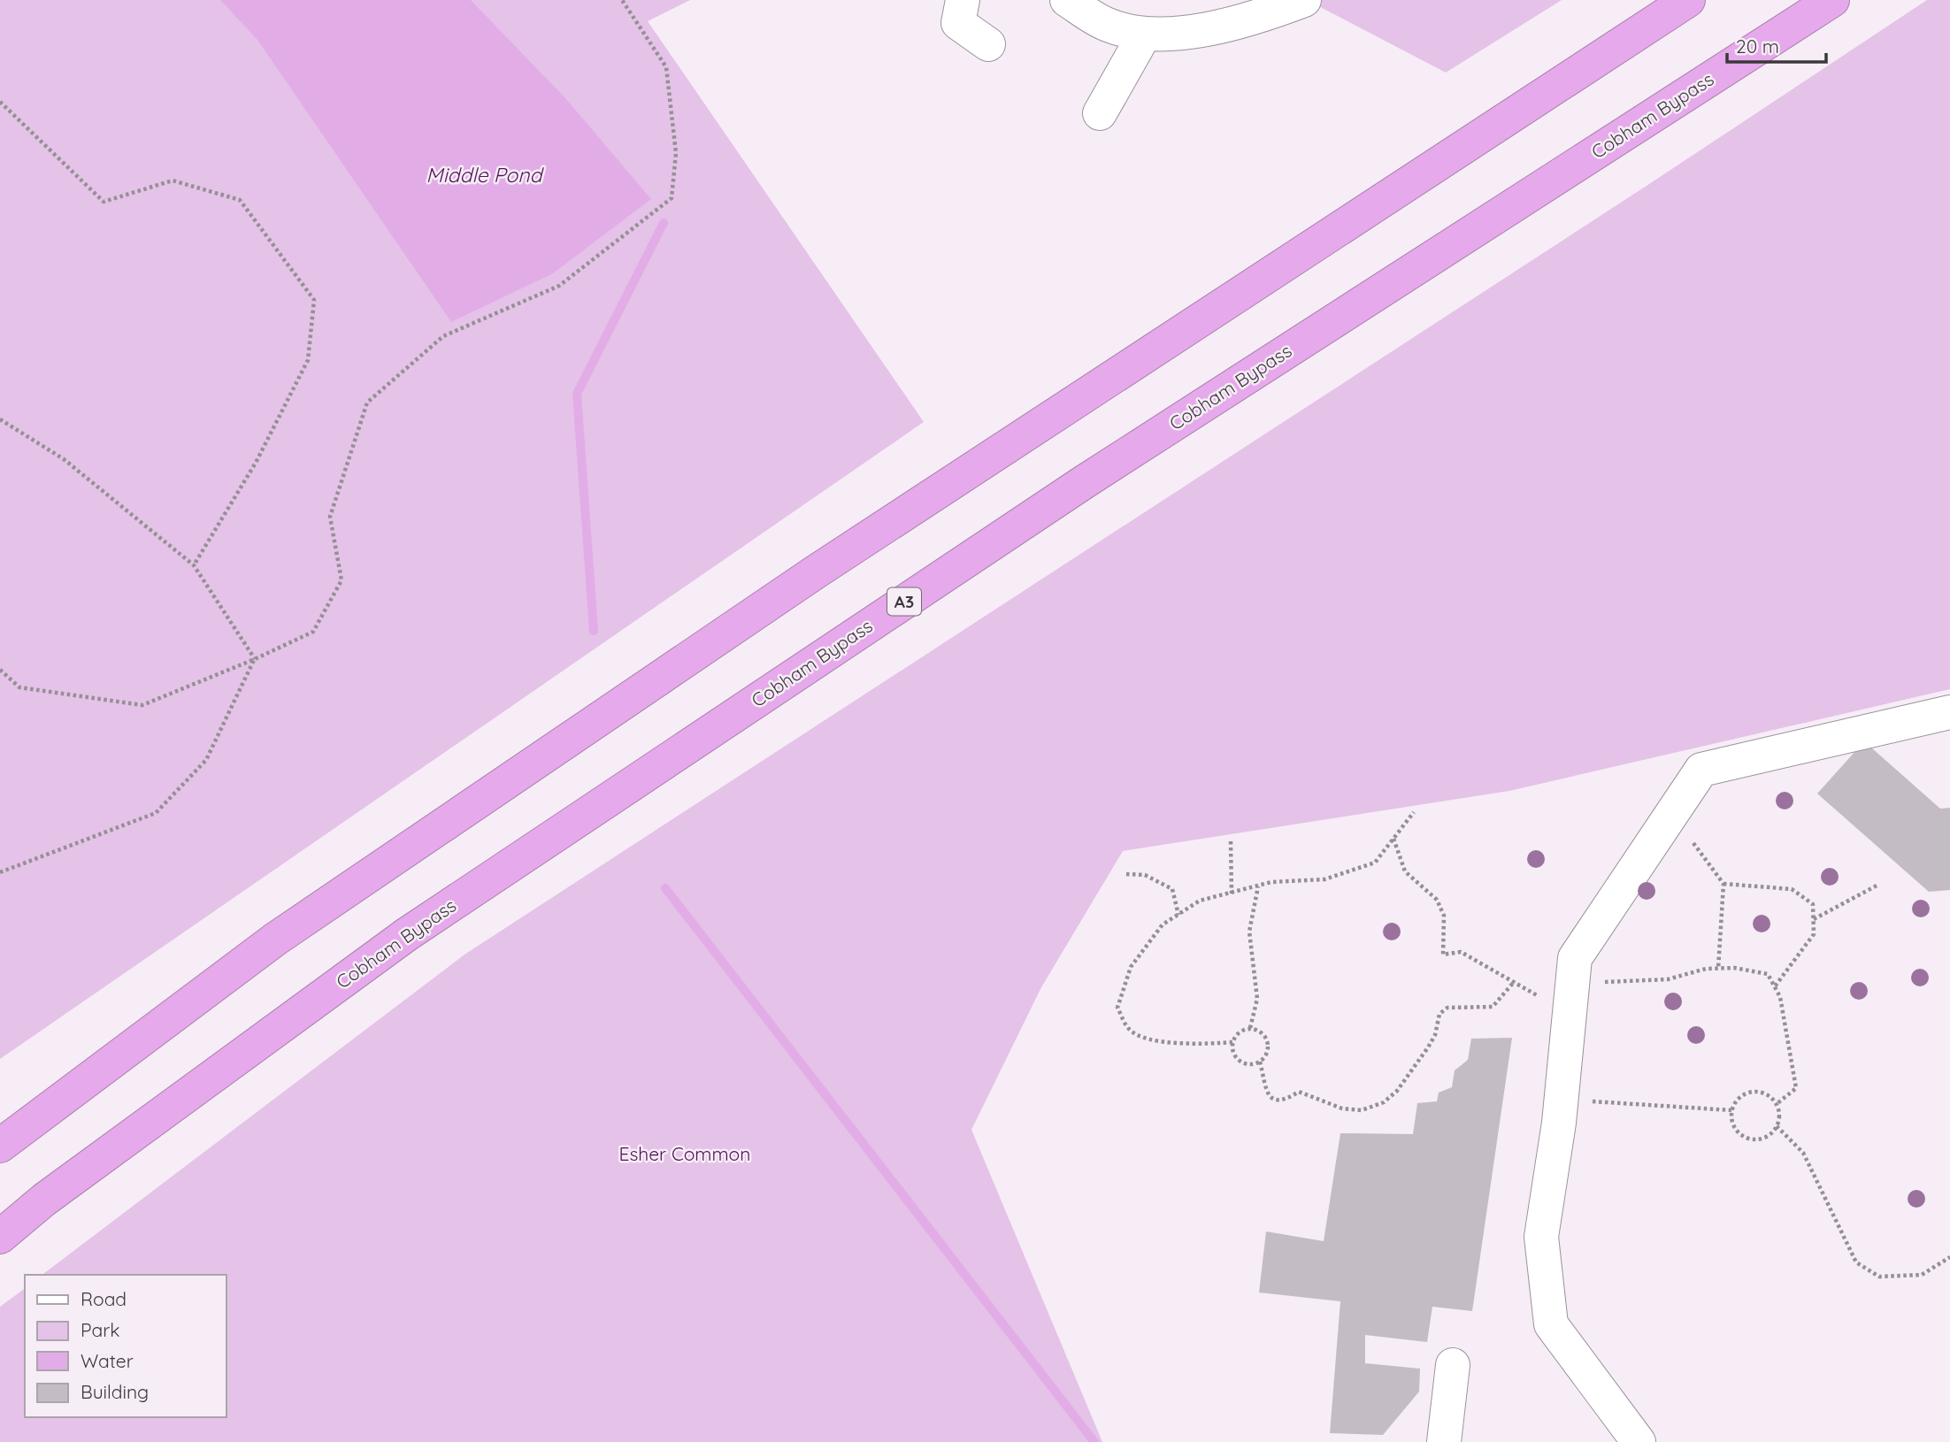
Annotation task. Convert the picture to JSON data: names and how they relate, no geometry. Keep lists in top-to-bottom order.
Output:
{
  "streets": {
    "highway": ["Cobham Bypass", "A3"]
  },
  "water": ["Middle Pond"],
  "parks": ["Esher Common"],
  "legend": [
    "Road",
    "Park",
    "Water",
    "Building"
  ],
  "scale_bar": "20 m"
}
